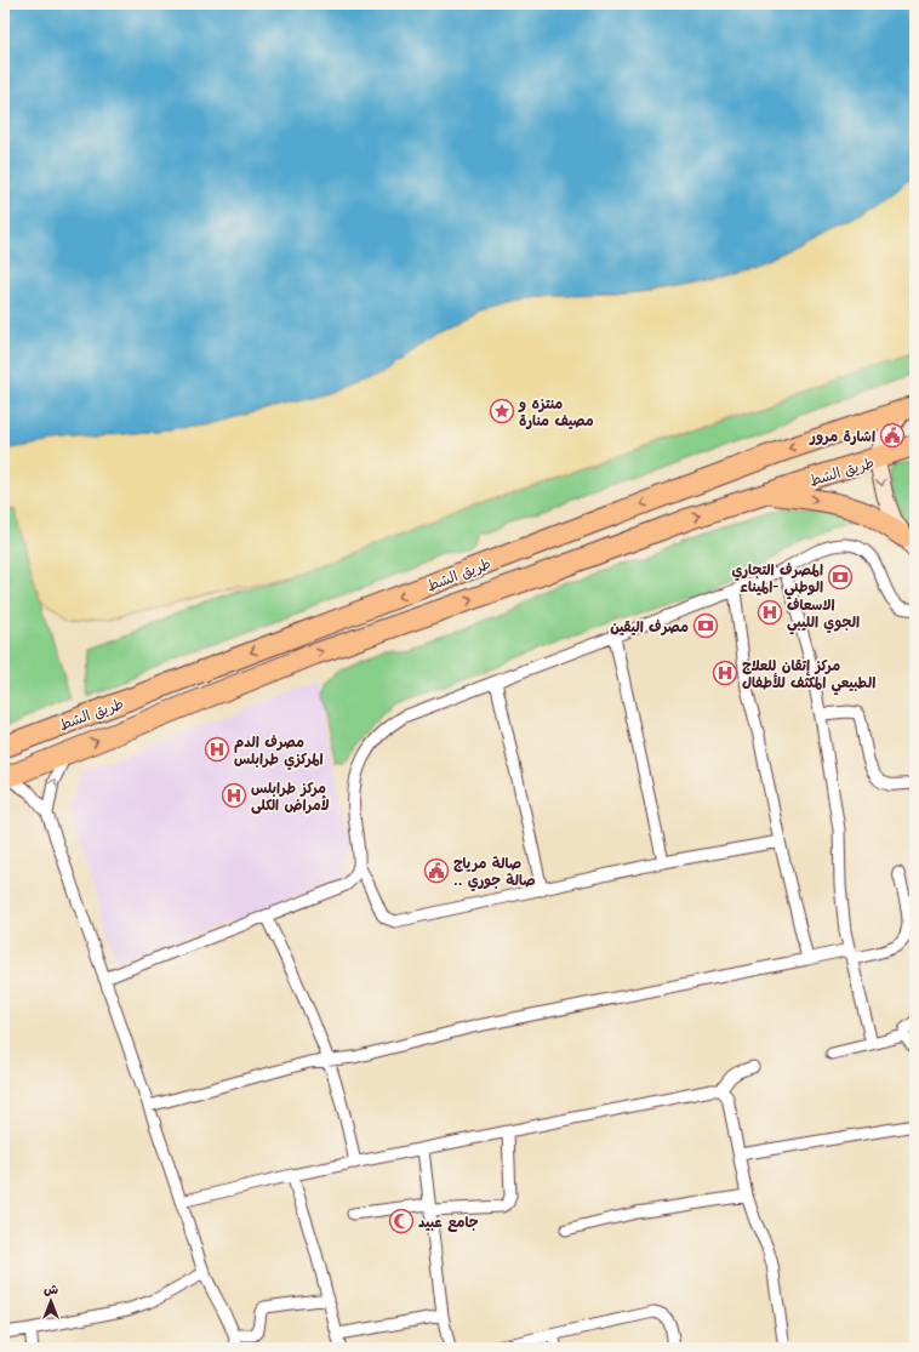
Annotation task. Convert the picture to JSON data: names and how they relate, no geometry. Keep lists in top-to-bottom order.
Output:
{
  "streets": {
    "highway": ["طريق الشط"]
  },
  "places": {
    "place": ["منتزه و مصيف منارة"],
    "public building": ["اشارة مرور", "صالة مرياج .. صالة جوري"],
    "bank": ["المصرف التجاري الوطني -الميناء", "مصرف اليقين"],
    "hospital": [
      "الاسعاف الجوي الليبي",
      "مركز إتقان للعلاج الطبيعي المكثف للأطفال",
      "مصرف الدم المركزي طرابلس",
      "مركز طرابلس لأمراض الكلى"
    ],
    "mosque": ["جامع عبيد"]
  },
  "north": "top"
}
